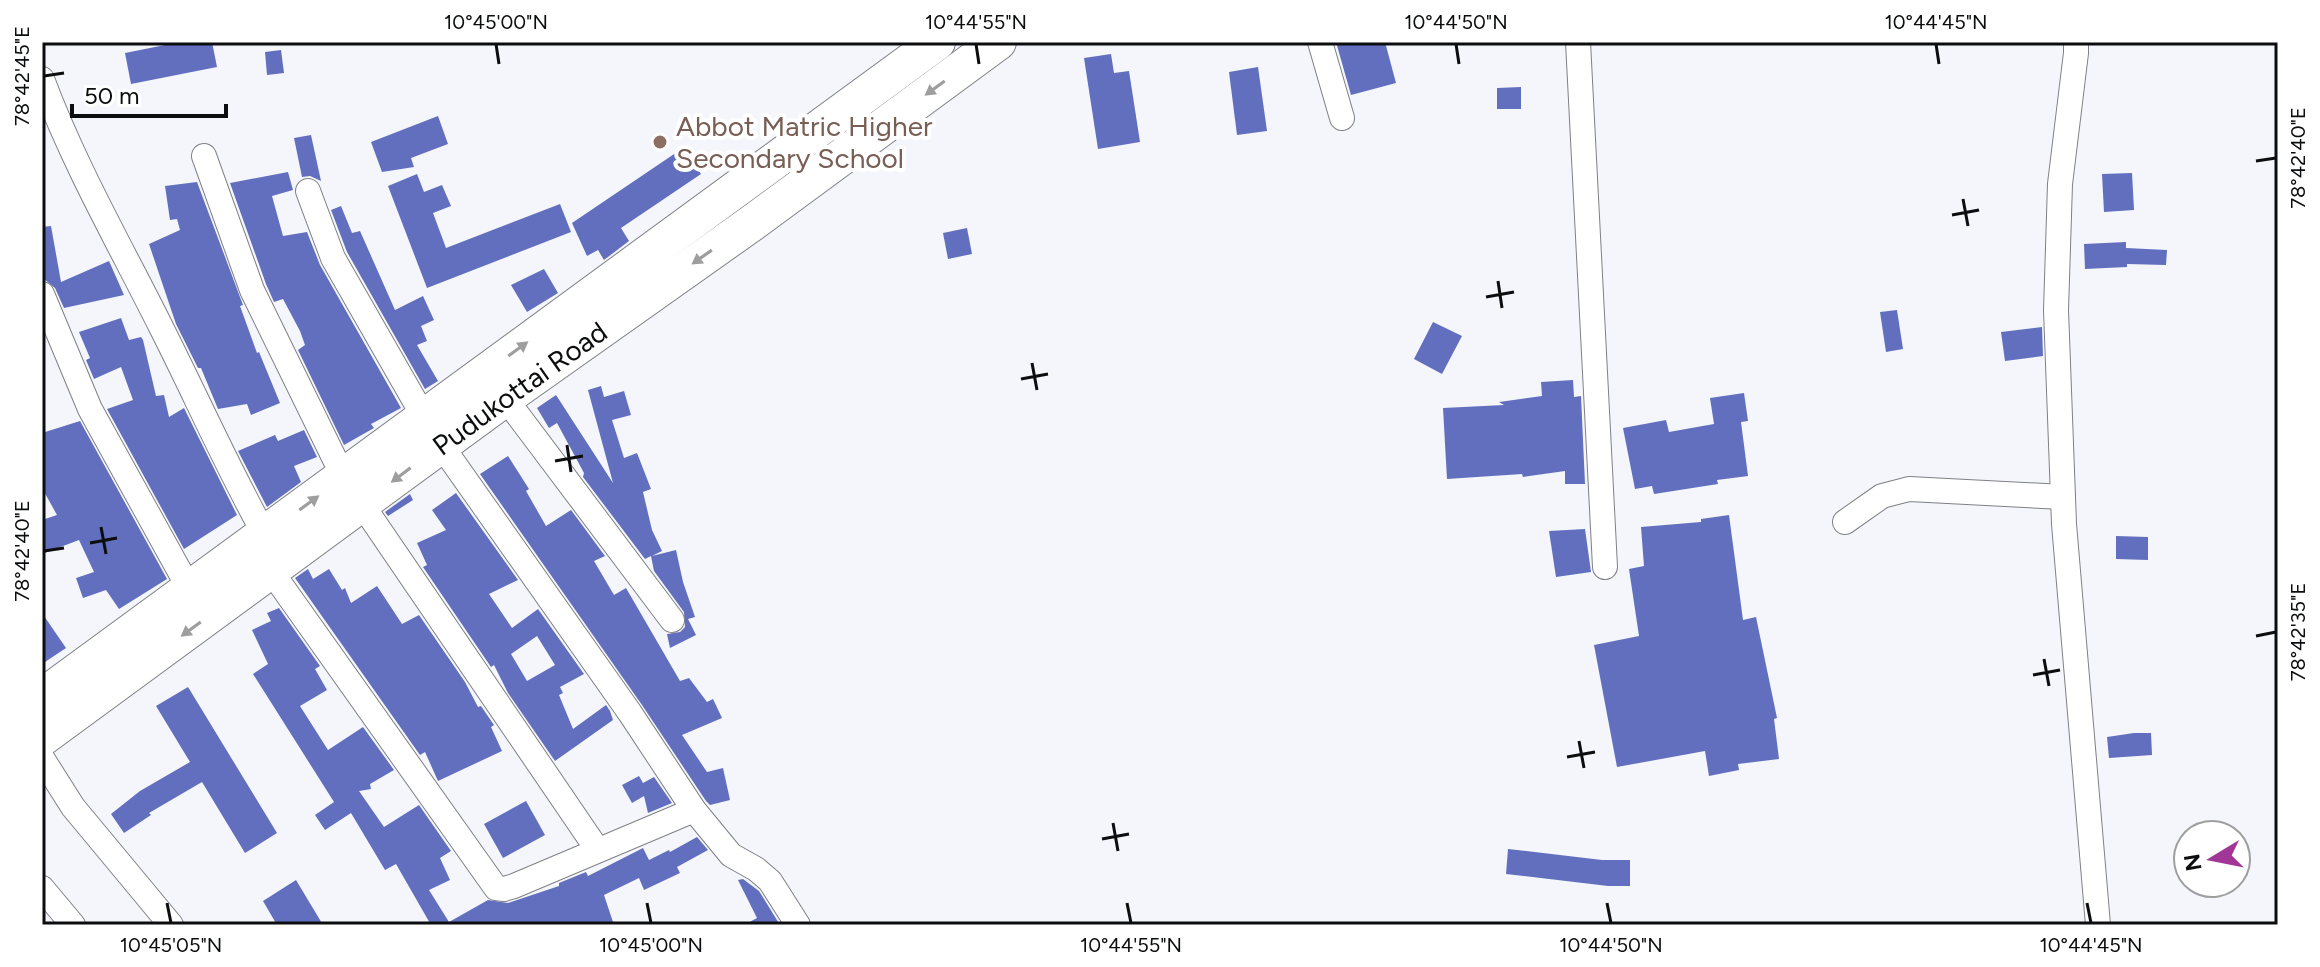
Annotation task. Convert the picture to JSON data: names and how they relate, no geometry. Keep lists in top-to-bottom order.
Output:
{
  "streets": {
    "highway": ["Pudukottai Road"]
  },
  "places": ["Abbot Matric Higher Secondary School"],
  "scale_bar": "50 m",
  "north": "left",
  "coordinates": [
    "10°45'00\"N",
    "10°44'55\"N",
    "10°44'50\"N",
    "10°44'45\"N",
    "78°42'45\"E",
    "78°42'40\"E",
    "78°42'35\"E",
    "10°45'05\"N"
  ]
}
